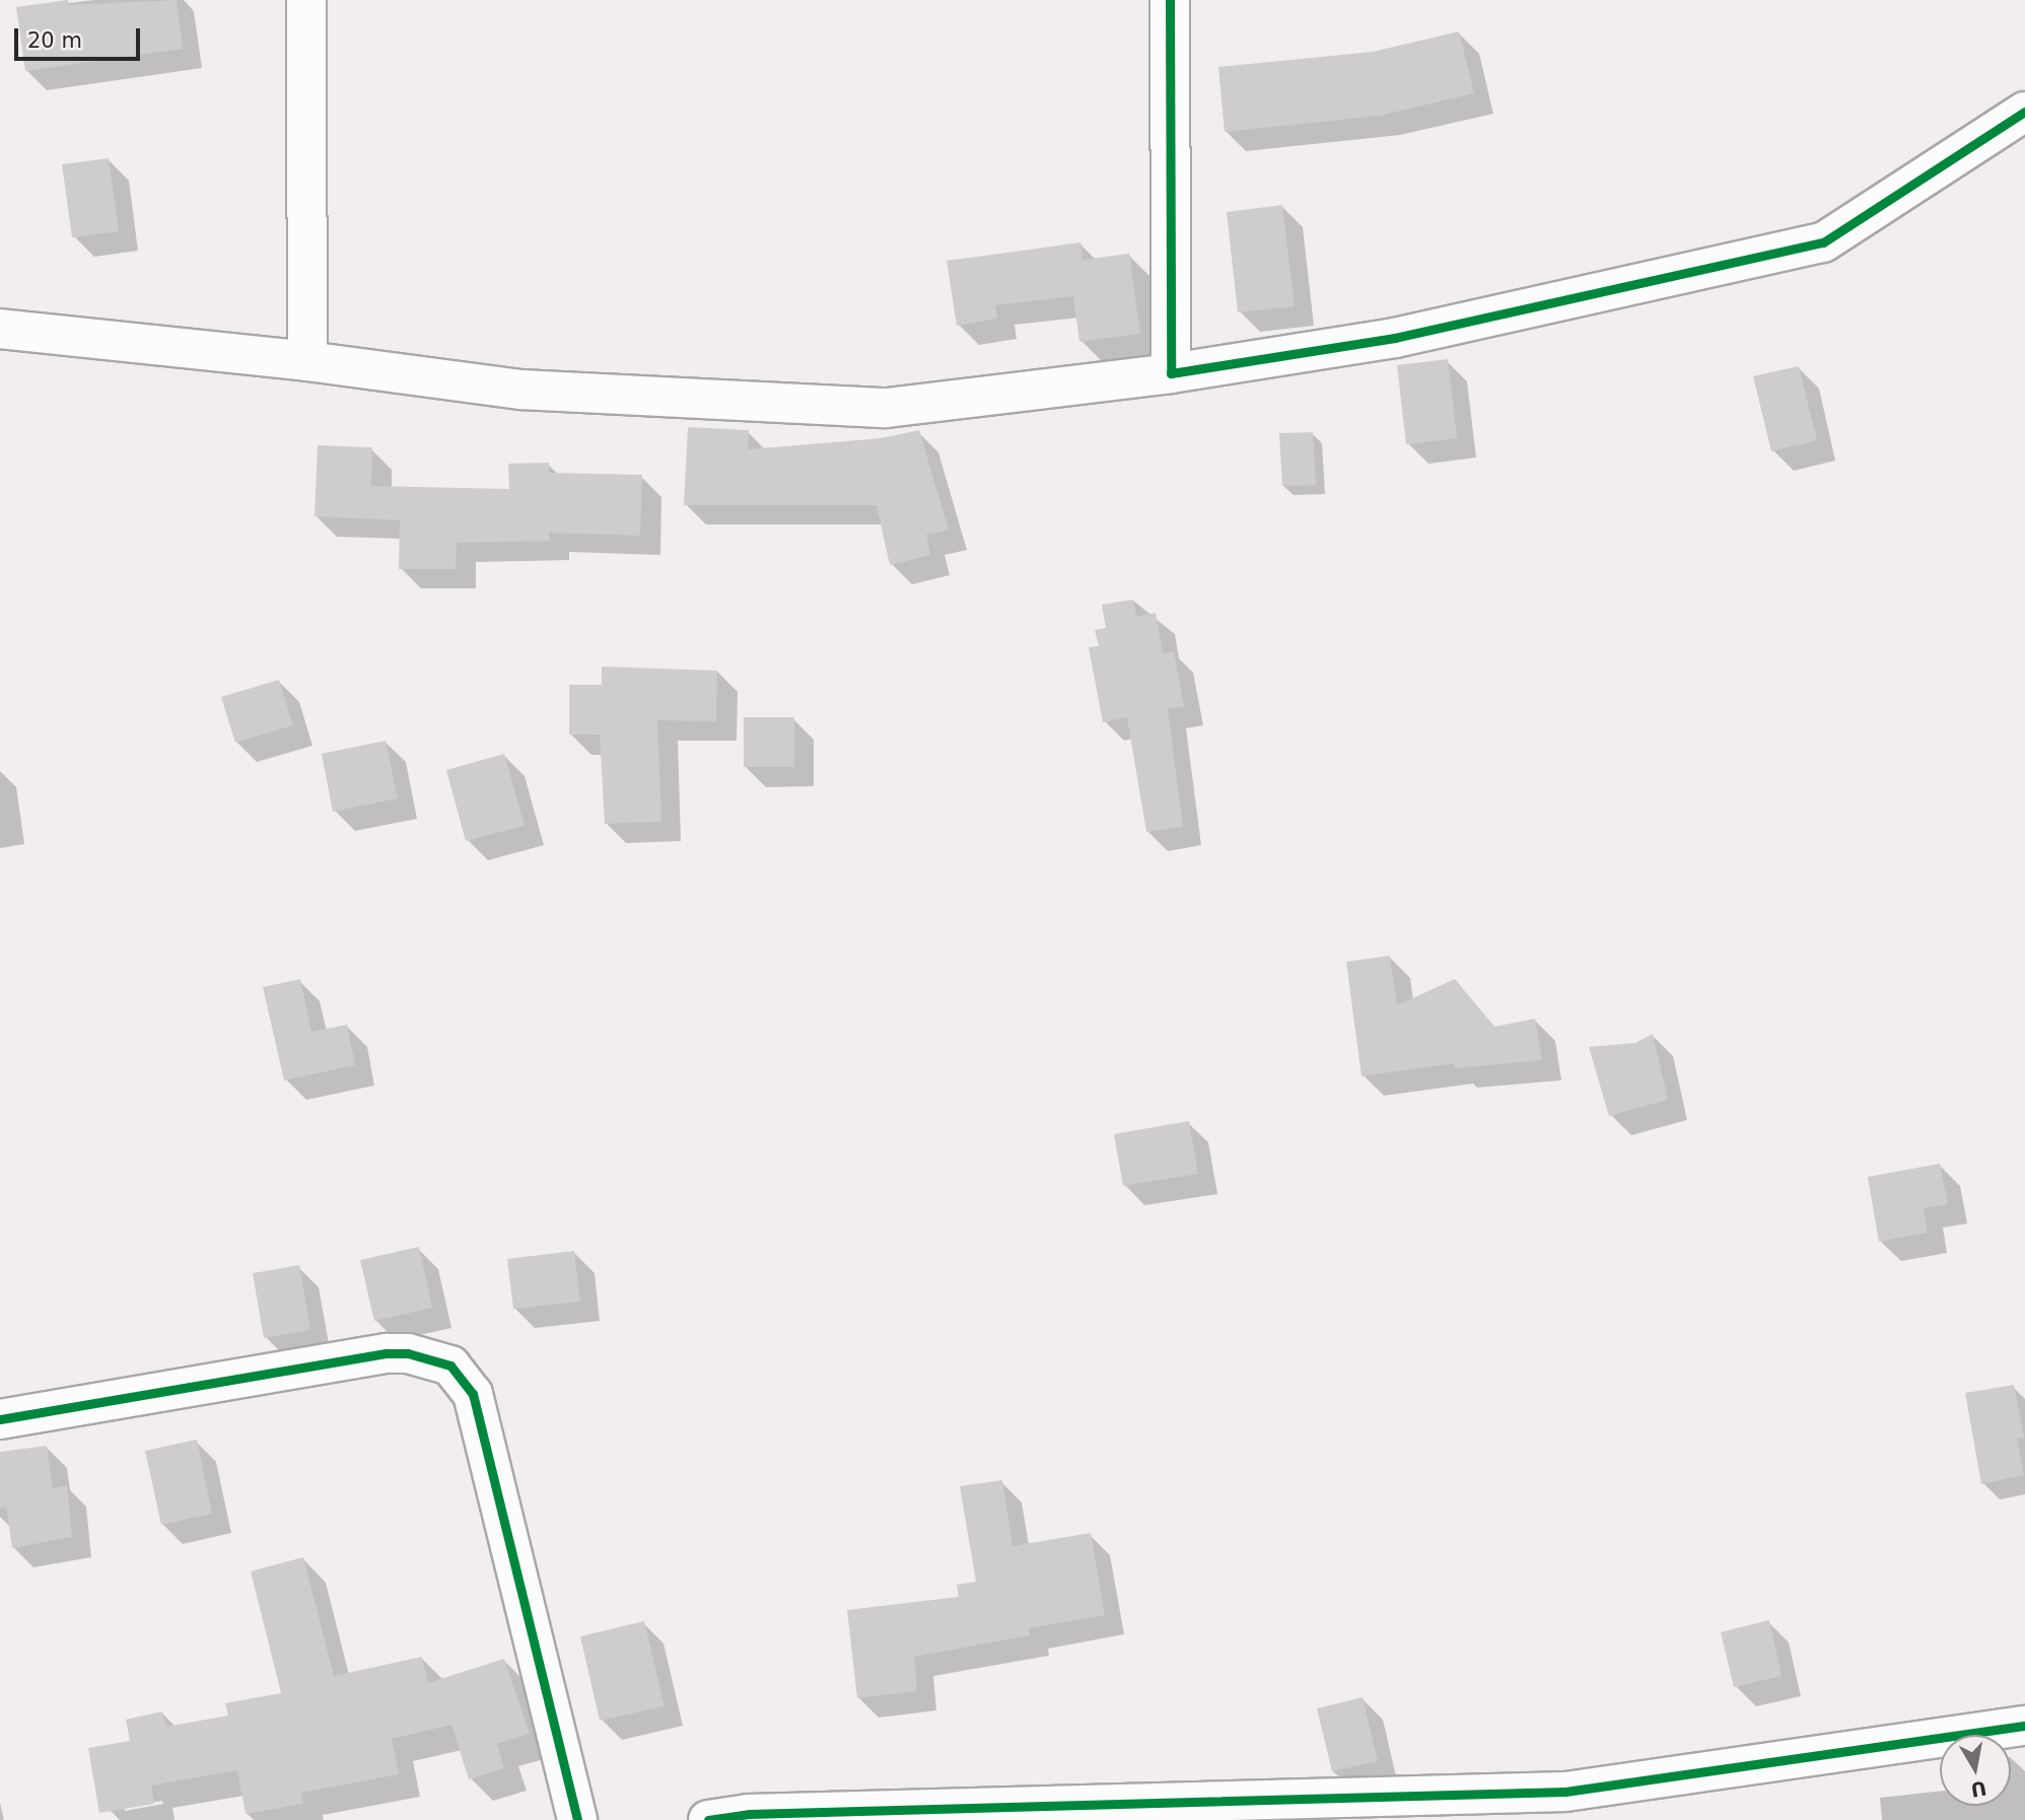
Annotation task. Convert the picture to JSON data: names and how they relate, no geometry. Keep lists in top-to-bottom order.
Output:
{
  "scale_bar": "20 m",
  "north": "bottom"
}
